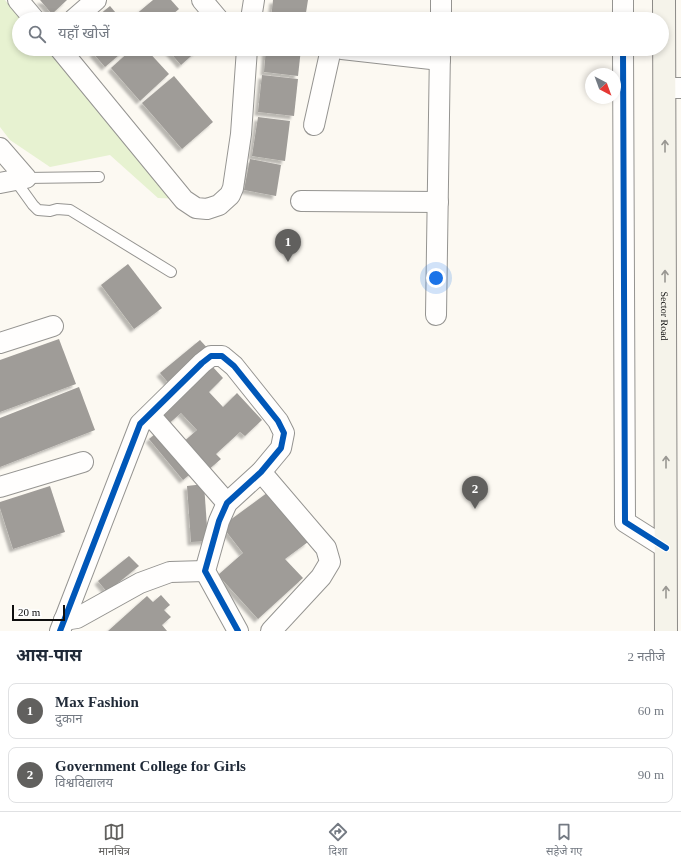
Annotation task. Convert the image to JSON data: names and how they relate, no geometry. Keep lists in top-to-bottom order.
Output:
{
  "streets": {
    "main road": ["Sector Road"]
  },
  "one_way": ["Sector Road"],
  "scale_bar": "20 m",
  "north": "bottom right",
  "page": {
    "search": "यहाँ खोजें",
    "pins": ["1", "2"],
    "scale": "20 m",
    "heading": ["आस-पास", "2 नतीजे"],
    "list": [
      {
        "mark": "1",
        "name": "Max Fashion",
        "note": "दुकान",
        "value": "60 m"
      },
      {
        "mark": "2",
        "name": "Government College for Girls",
        "note": "विश्वविद्यालय",
        "value": "90 m"
      }
    ],
    "nav": ["मानचित्र", "दिशा", "सहेजे गए"]
  }
}
